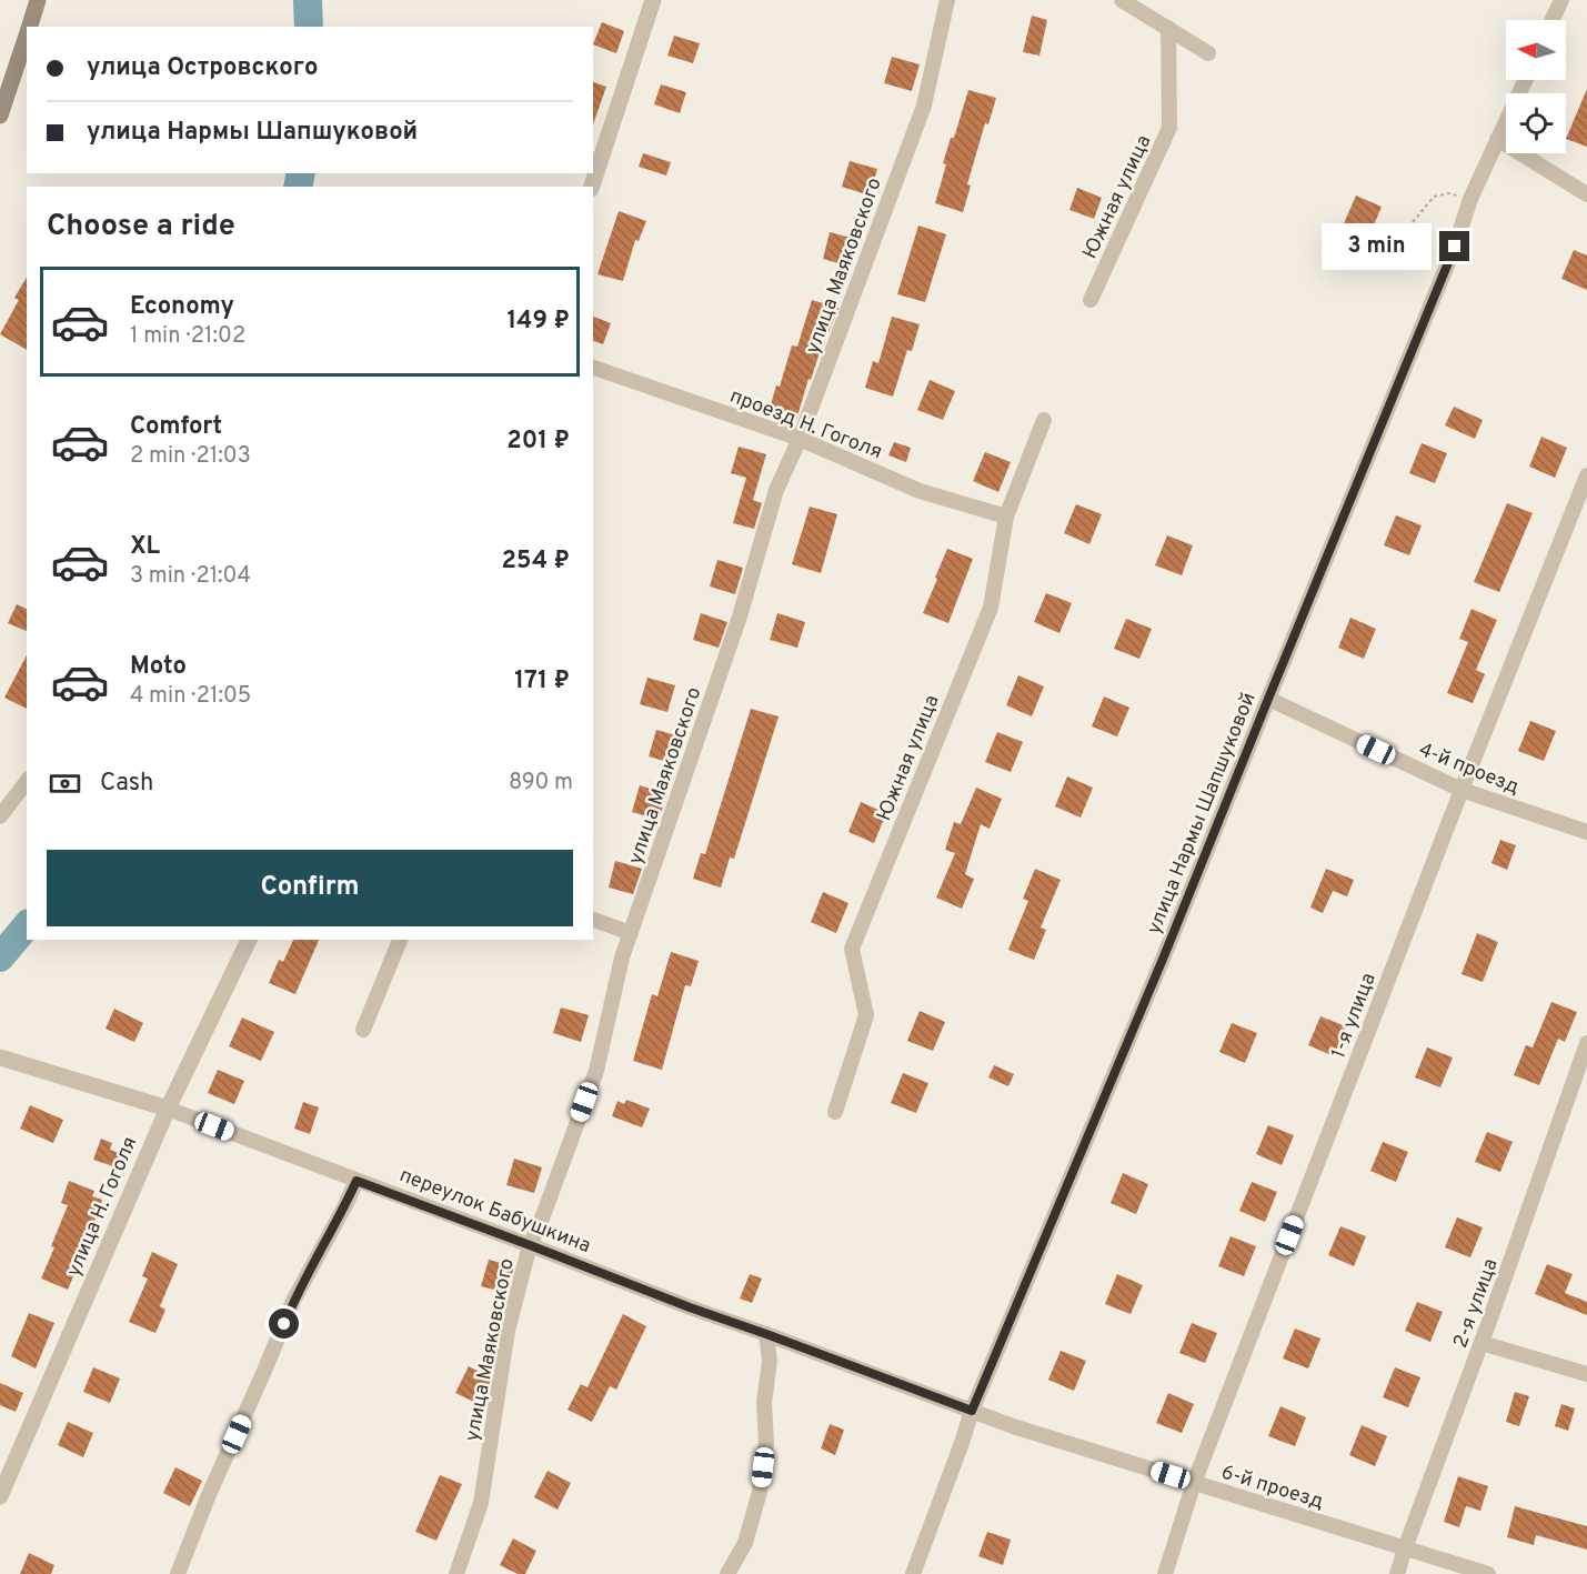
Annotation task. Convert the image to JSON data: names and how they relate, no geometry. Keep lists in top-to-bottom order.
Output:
{
  "streets": {
    "street": [
      "Южная улица",
      "улица Маяковского",
      "проезд Н. Гоголя",
      "4-й проезд",
      "улица Нармы Шапшуковой",
      "1-я улица",
      "улица Н. Гоголя",
      "переулок Бабушкина",
      "2-я улица",
      "6-й проезд"
    ]
  },
  "crossings": [
    ["Южная улица", "проезд Н. Гоголя"],
    ["улица Маяковского", "проезд Н. Гоголя"],
    ["улица Маяковского", "переулок Бабушкина"],
    ["4-й проезд", "улица Нармы Шапшуковой"],
    ["4-й проезд", "1-я улица"],
    ["улица Нармы Шапшуковой", "переулок Бабушкина"],
    ["улица Нармы Шапшуковой", "6-й проезд"],
    ["1-я улица", "6-й проезд"],
    ["улица Н. Гоголя", "переулок Бабушкина"],
    ["переулок Бабушкина", "6-й проезд"],
    ["2-я улица", "6-й проезд"]
  ],
  "north": "left",
  "page": {
    "banner": ["улица Островского", "улица Нармы Шапшуковой"],
    "heading": "Choose a ride",
    "bubble": "3 min",
    "list": [
      {
        "name": "Economy",
        "note": "1 min · 21:02",
        "value": "149 ₽"
      },
      {
        "name": "Comfort",
        "note": "2 min · 21:03",
        "value": "201 ₽"
      },
      {
        "name": "XL",
        "note": "3 min · 21:04",
        "value": "254 ₽"
      },
      {
        "name": "Moto",
        "note": "4 min · 21:05",
        "value": "171 ₽"
      }
    ],
    "pay": ["Cash", "890 m"],
    "buttons": "Confirm"
  }
}
